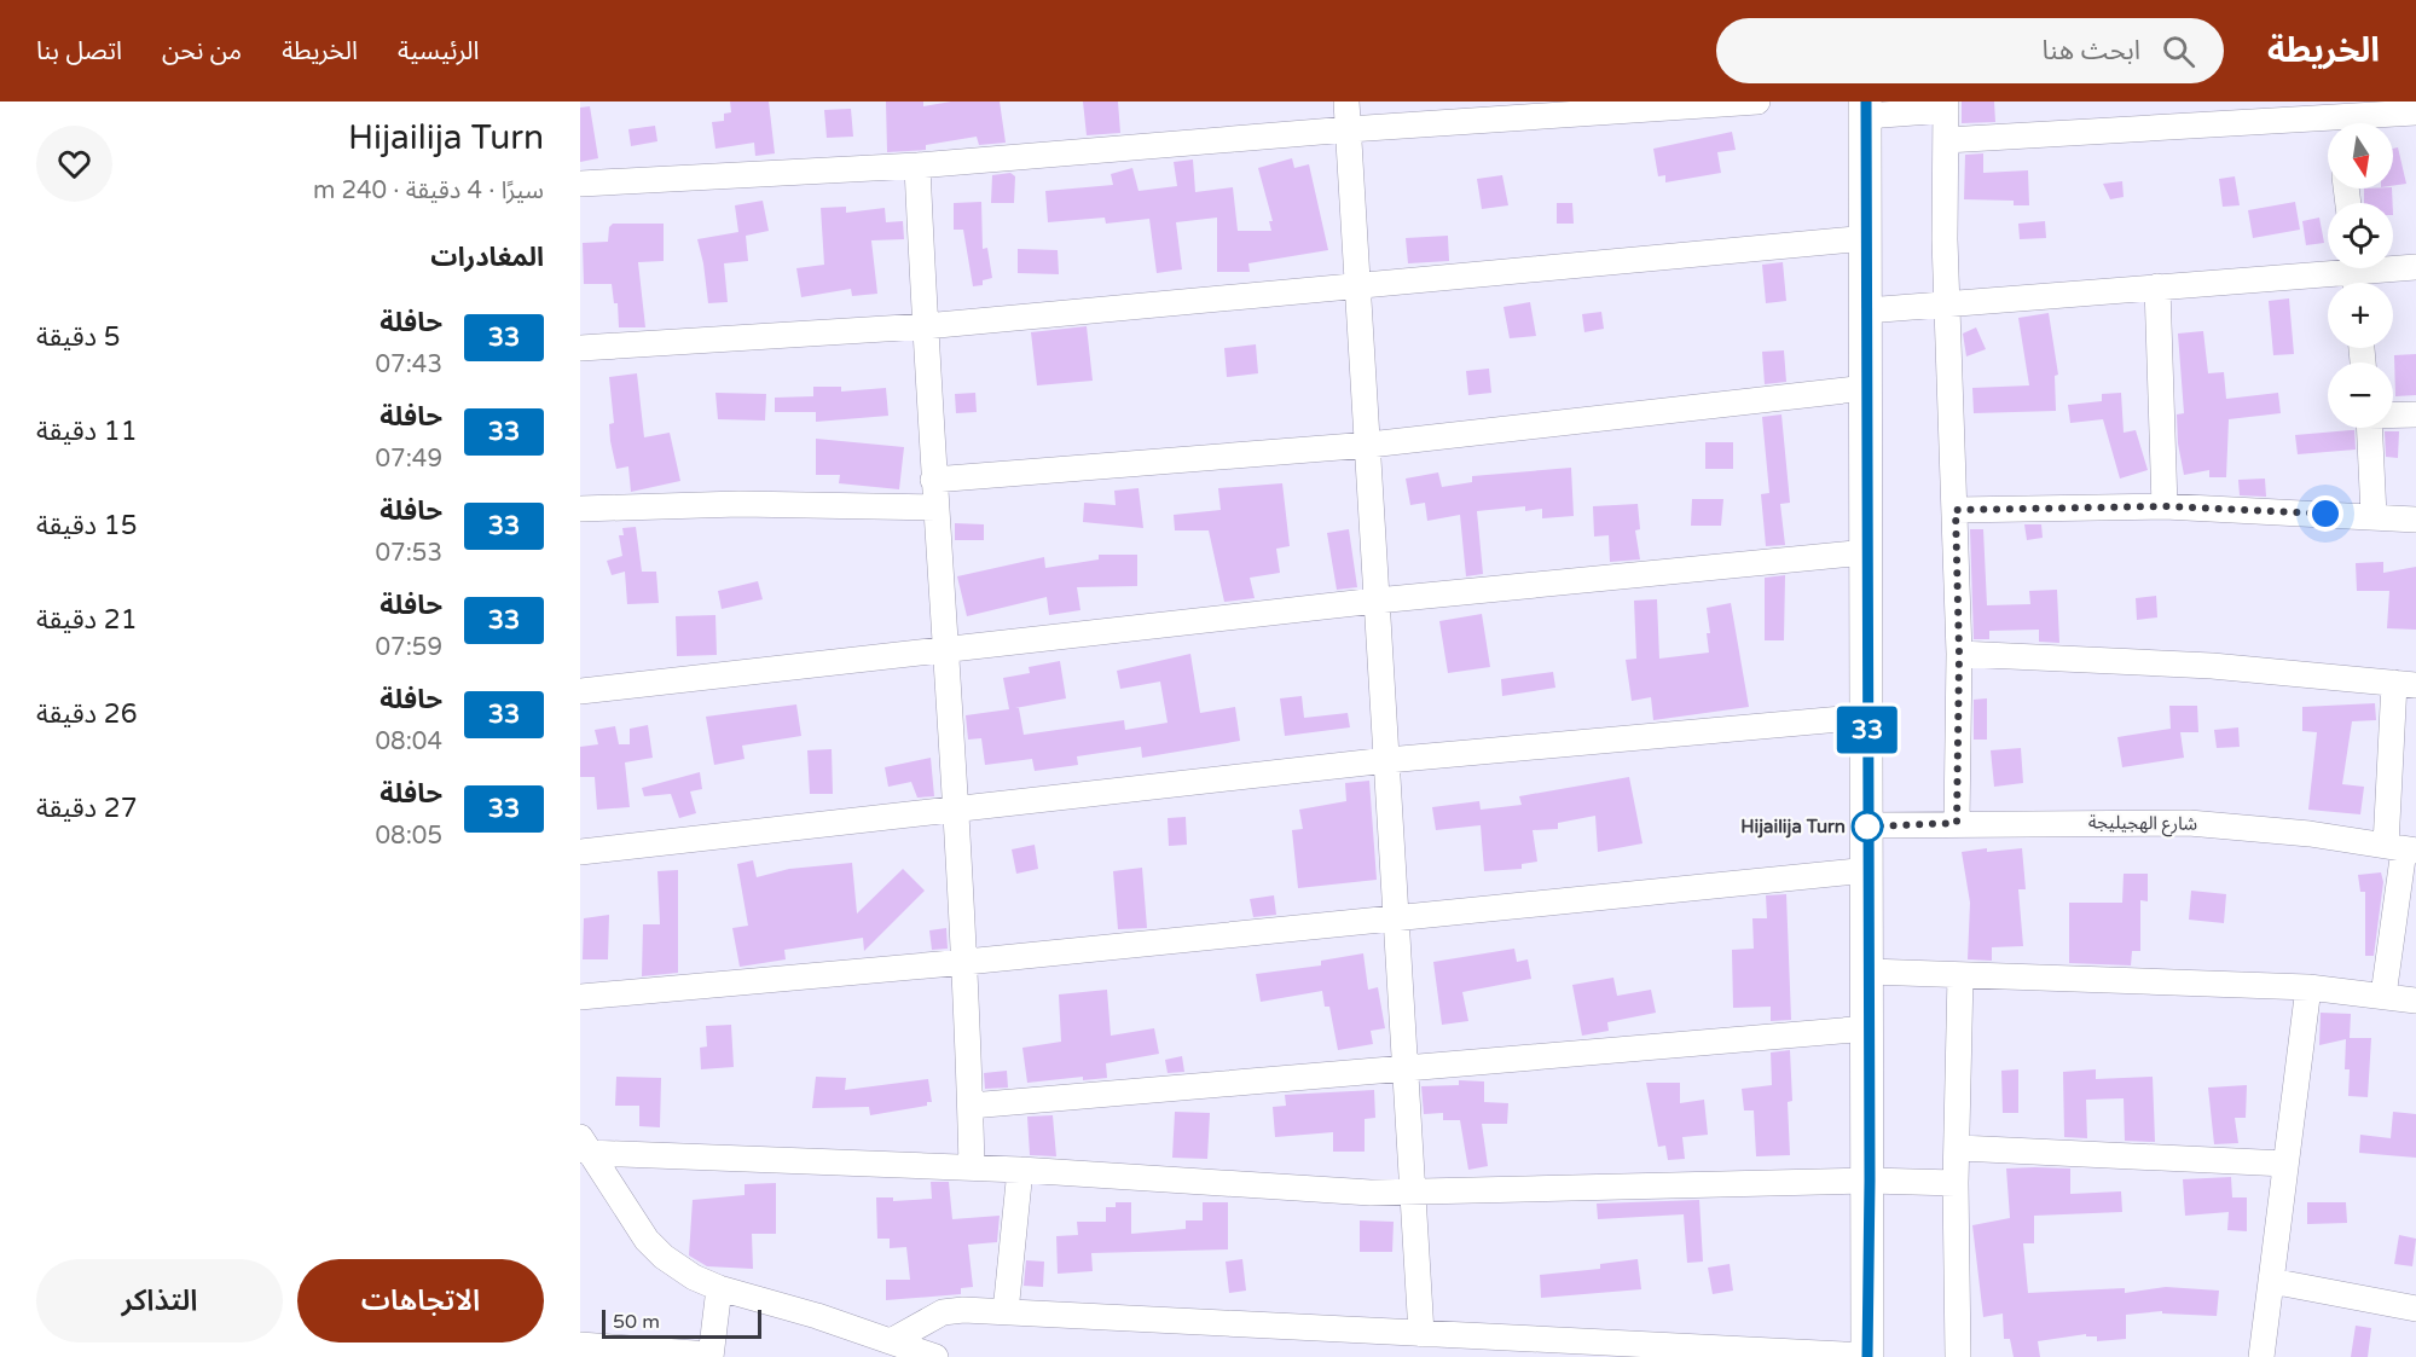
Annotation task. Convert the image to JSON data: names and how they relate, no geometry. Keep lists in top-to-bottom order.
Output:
{
  "streets": {
    "street": ["شارع الهجيليجة"]
  },
  "places": ["Hijailija Turn"],
  "lines": ["bus line 33"],
  "scale_bar": "50 m",
  "north": "bottom",
  "page": {
    "header": "الخريطة",
    "search": "ابحث هنا",
    "nav": [
      "الرئيسية",
      "الخريطة",
      "من نحن",
      "اتصل بنا"
    ],
    "on_map": "33",
    "heading": [
      ["Hijailija Turn", "سيرًا · 4 دقيقة · 240 m"],
      "المغادرات"
    ],
    "map_buttons": ["+", "−"],
    "list": [
      {
        "mark": "33",
        "name": "حافلة",
        "note": "07:43",
        "value": "5 دقيقة"
      },
      {
        "mark": "33",
        "name": "حافلة",
        "note": "07:49",
        "value": "11 دقيقة"
      },
      {
        "mark": "33",
        "name": "حافلة",
        "note": "07:53",
        "value": "15 دقيقة"
      },
      {
        "mark": "33",
        "name": "حافلة",
        "note": "07:59",
        "value": "21 دقيقة"
      },
      {
        "mark": "33",
        "name": "حافلة",
        "note": "08:04",
        "value": "26 دقيقة"
      },
      {
        "mark": "33",
        "name": "حافلة",
        "note": "08:05",
        "value": "27 دقيقة"
      }
    ],
    "buttons": ["الاتجاهات", "التذاكر"],
    "scale": "50 m"
  }
}
